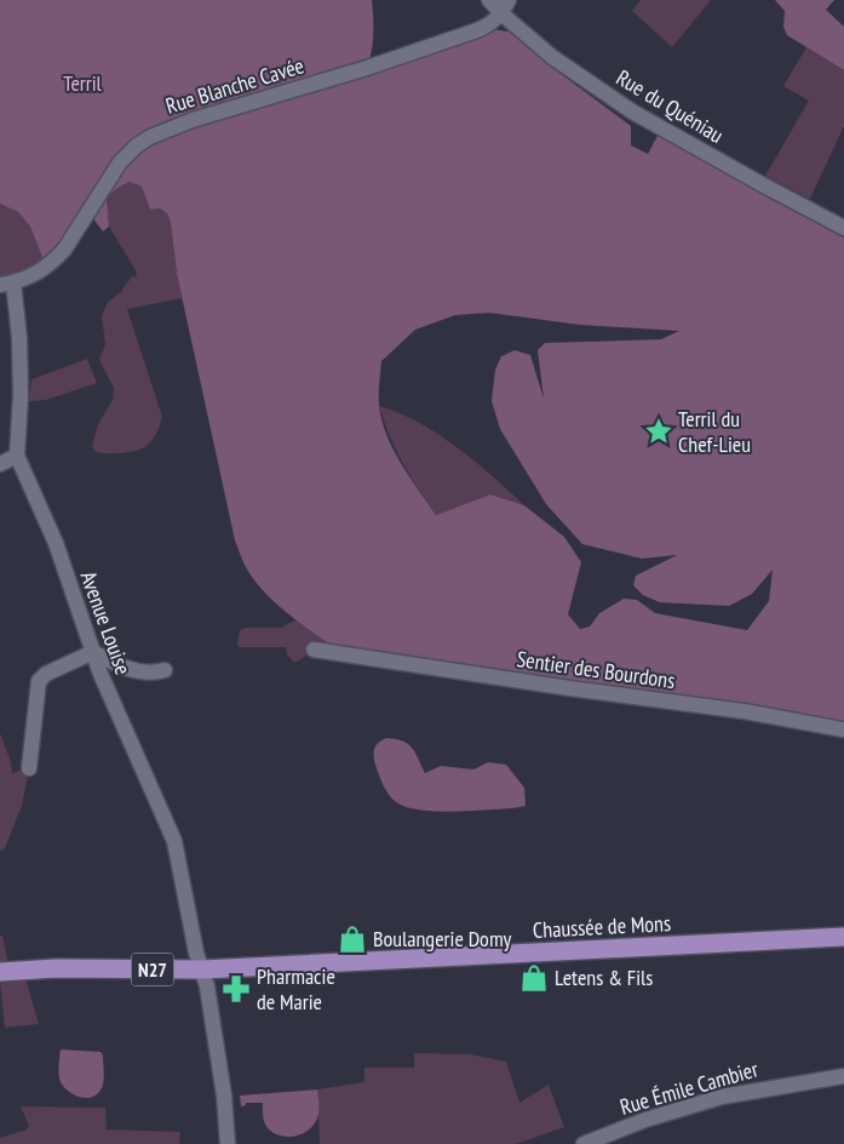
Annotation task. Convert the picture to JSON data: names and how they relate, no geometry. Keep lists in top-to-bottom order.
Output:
{
  "streets": {
    "main road": ["Chaussée de Mons", "N27"],
    "street": [
      "Rue Blanche Cavée",
      "Rue du Quéniau",
      "Avenue Louise",
      "Sentier des Bourdons",
      "Rue Émile Cambier"
    ]
  },
  "crossings": [
    ["Rue Blanche Cavée", "Rue du Quéniau"],
    ["Rue Blanche Cavée", "Avenue Louise"],
    ["Avenue Louise", "Chaussée de Mons"]
  ],
  "parks": ["Terril"],
  "places": {
    "place": ["Terril du Chef-Lieu"],
    "shop": ["Boulangerie Domy", "Letens & Fils"],
    "pharmacy": ["Pharmacie de Marie"]
  }
}
